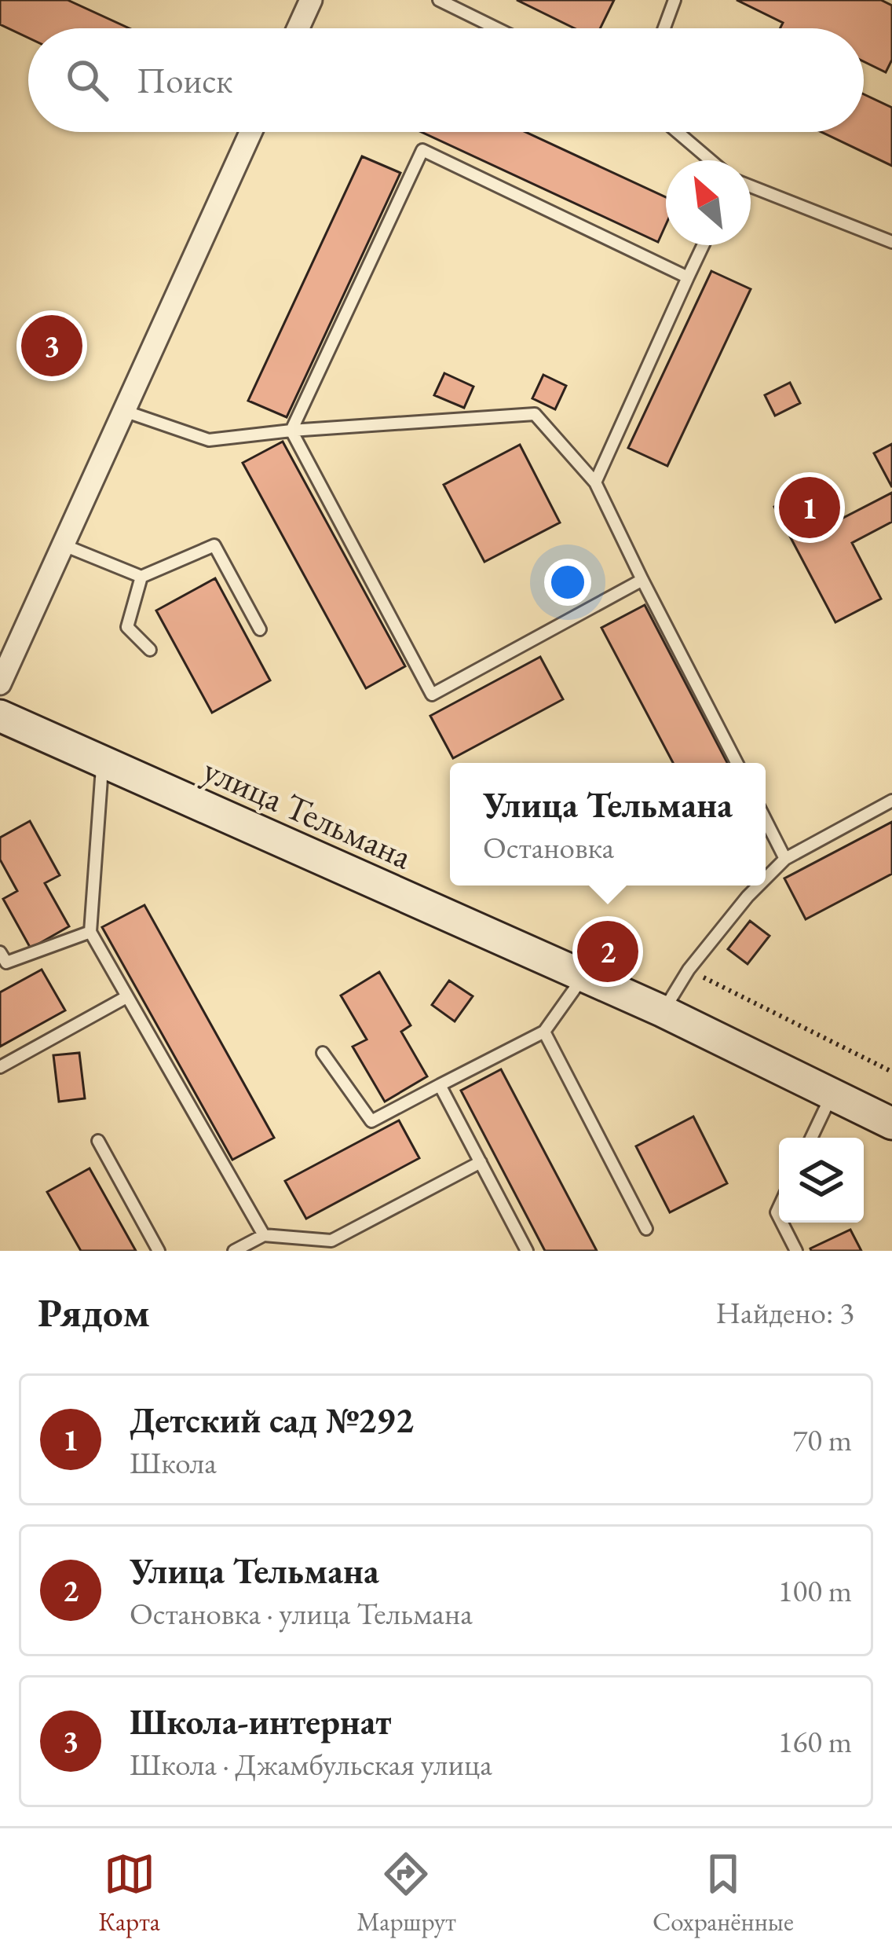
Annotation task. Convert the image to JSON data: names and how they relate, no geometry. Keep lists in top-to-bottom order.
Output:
{
  "streets": {
    "main road": ["улица Тельмана"]
  },
  "north": "top left",
  "page": {
    "search": "Поиск",
    "pins": ["3", "1", "2"],
    "popup": ["Улица Тельмана", "Остановка"],
    "heading": ["Рядом", "Найдено: 3"],
    "list": [
      {
        "mark": "1",
        "name": "Детский сад №292",
        "note": "Школа",
        "value": "70 m"
      },
      {
        "mark": "2",
        "name": "Улица Тельмана",
        "note": "Остановка · улица Тельмана",
        "value": "100 m"
      },
      {
        "mark": "3",
        "name": "Школа-интернат",
        "note": "Школа · Джамбульская улица",
        "value": "160 m"
      }
    ],
    "nav": ["Карта", "Маршрут", "Сохранённые"]
  }
}
